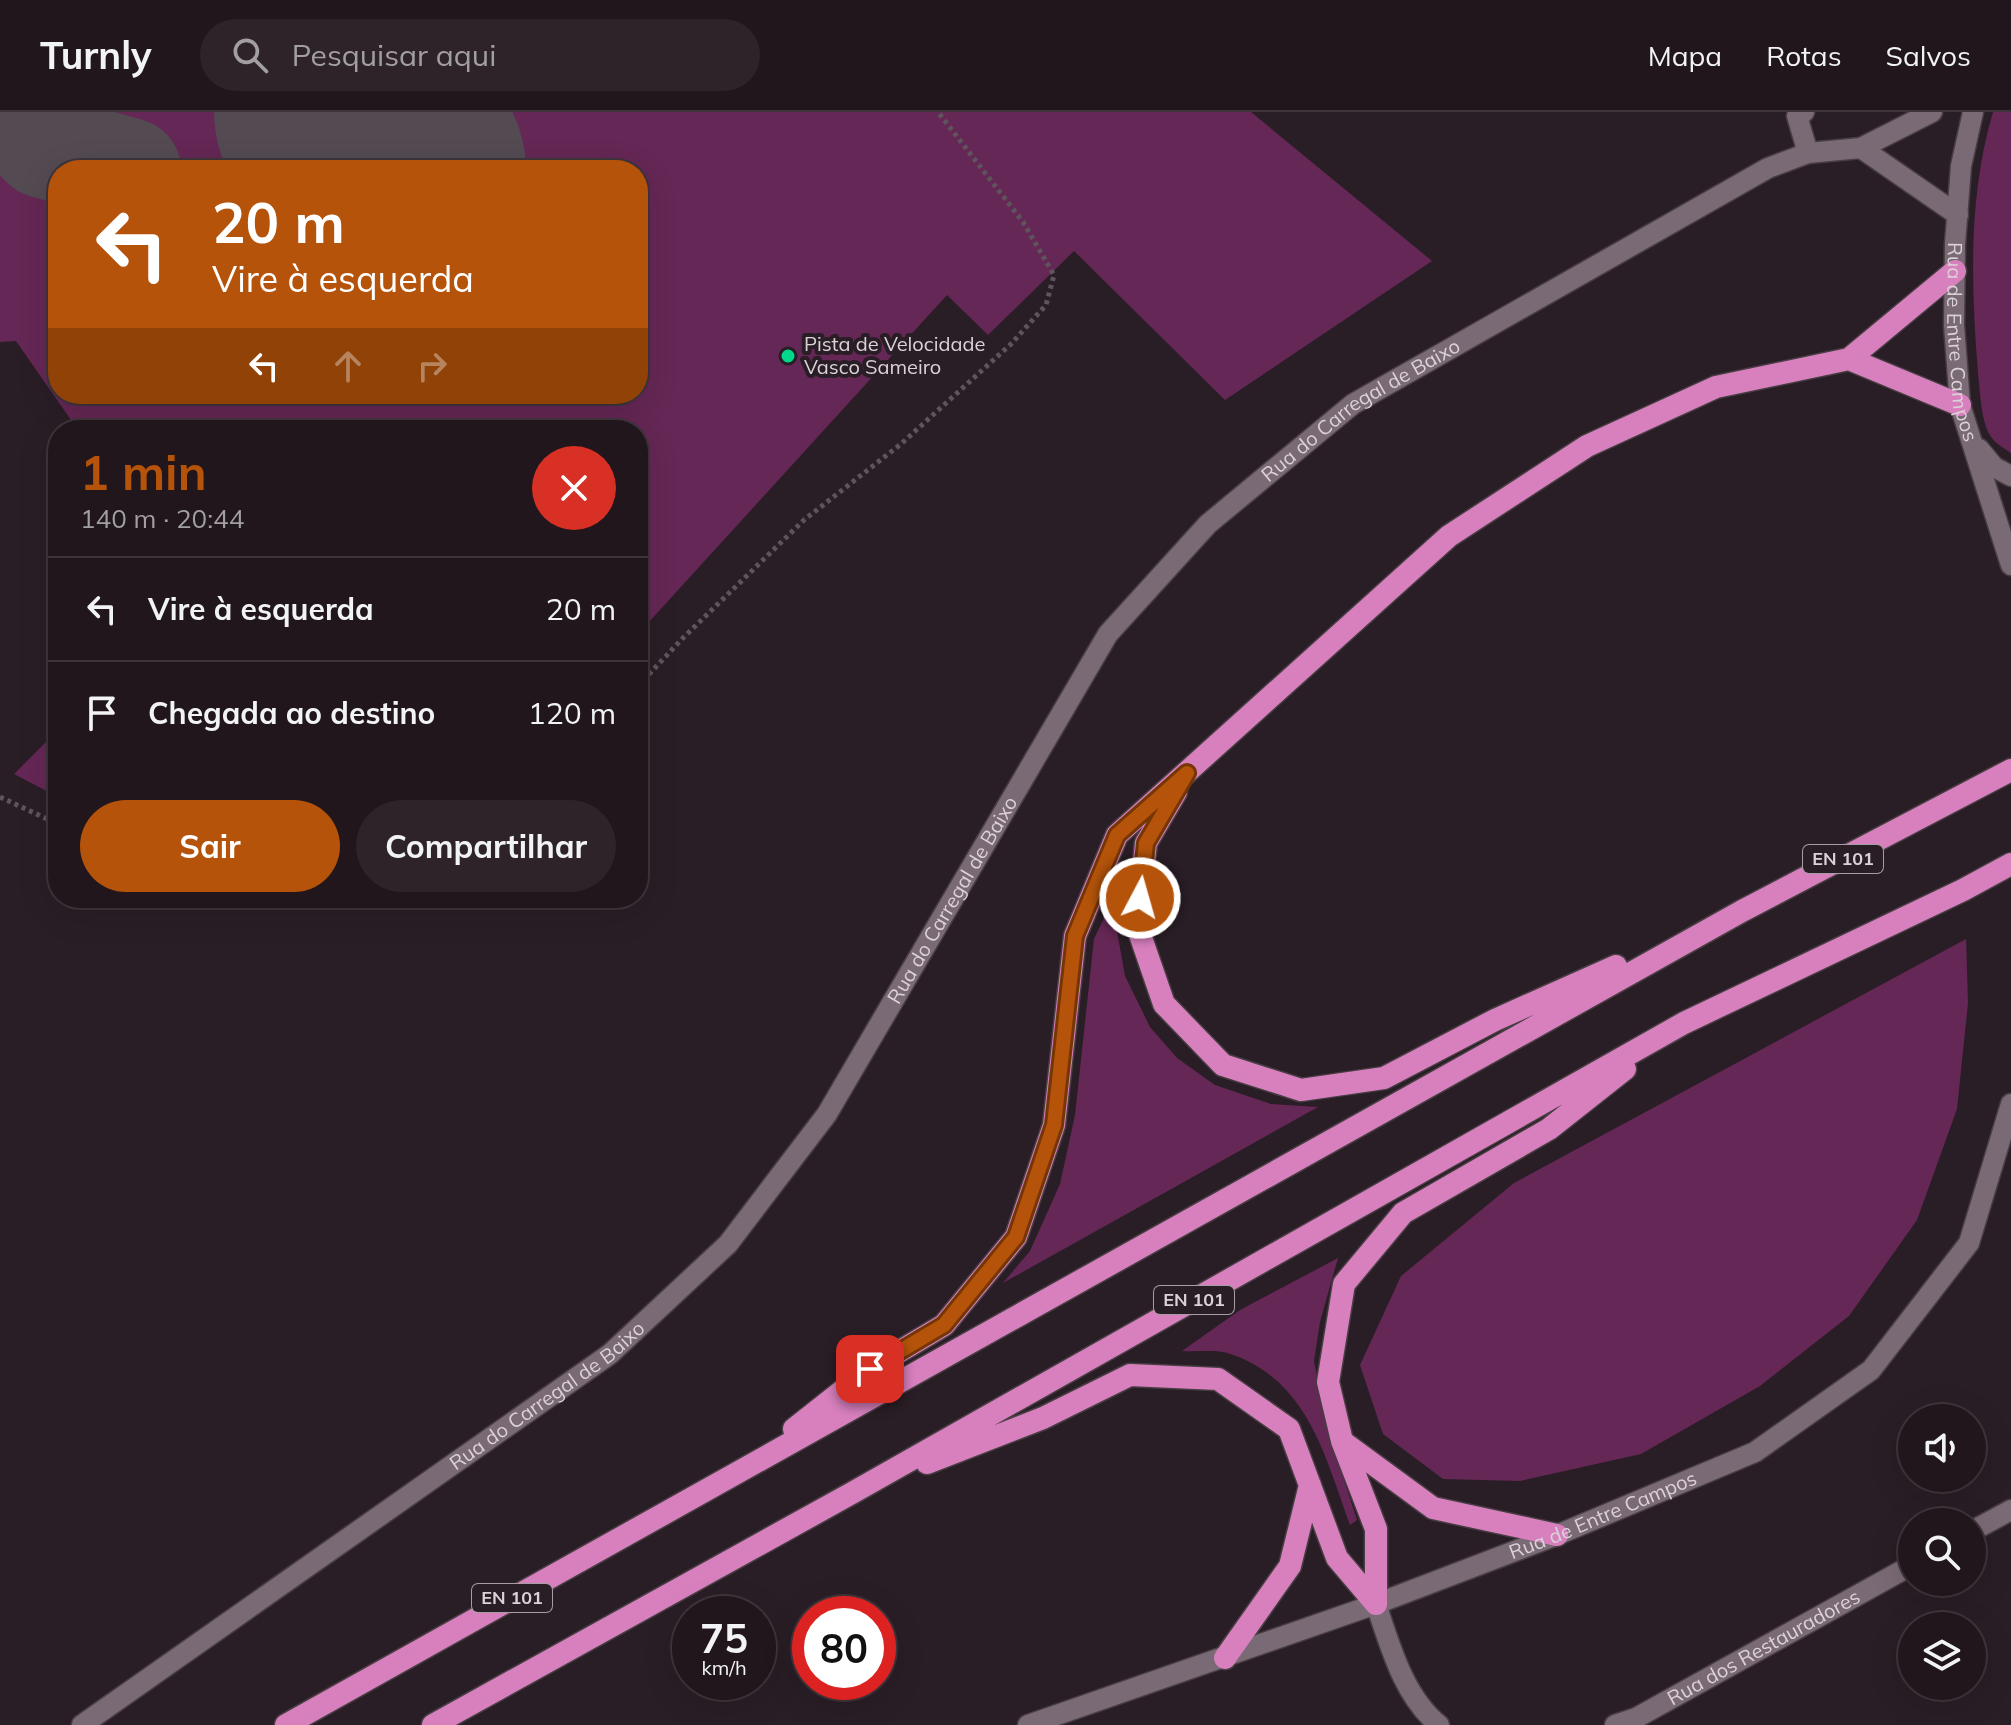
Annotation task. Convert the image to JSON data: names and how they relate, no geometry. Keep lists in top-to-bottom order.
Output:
{
  "streets": {
    "highway": ["EN 101"],
    "street": ["Rua de Entre Campos", "Rua do Carregal de Baixo", "Rua dos Restauradores"]
  },
  "places": ["Pista de Velocidade Vasco Sameiro"],
  "page": {
    "header": "Turnly",
    "search": "Pesquisar aqui",
    "nav": ["Mapa", "Rotas", "Salvos"],
    "turn": ["20 m", "Vire à esquerda"],
    "heading": ["1 min", "140 m · 20:44"],
    "list": [
      {
        "name": "Vire à esquerda",
        "value": "20 m"
      },
      {
        "name": "Chegada ao destino",
        "value": "120 m"
      }
    ],
    "buttons": ["Sair", "Compartilhar"],
    "speed": "75 km/h",
    "limit": "80"
  }
}
